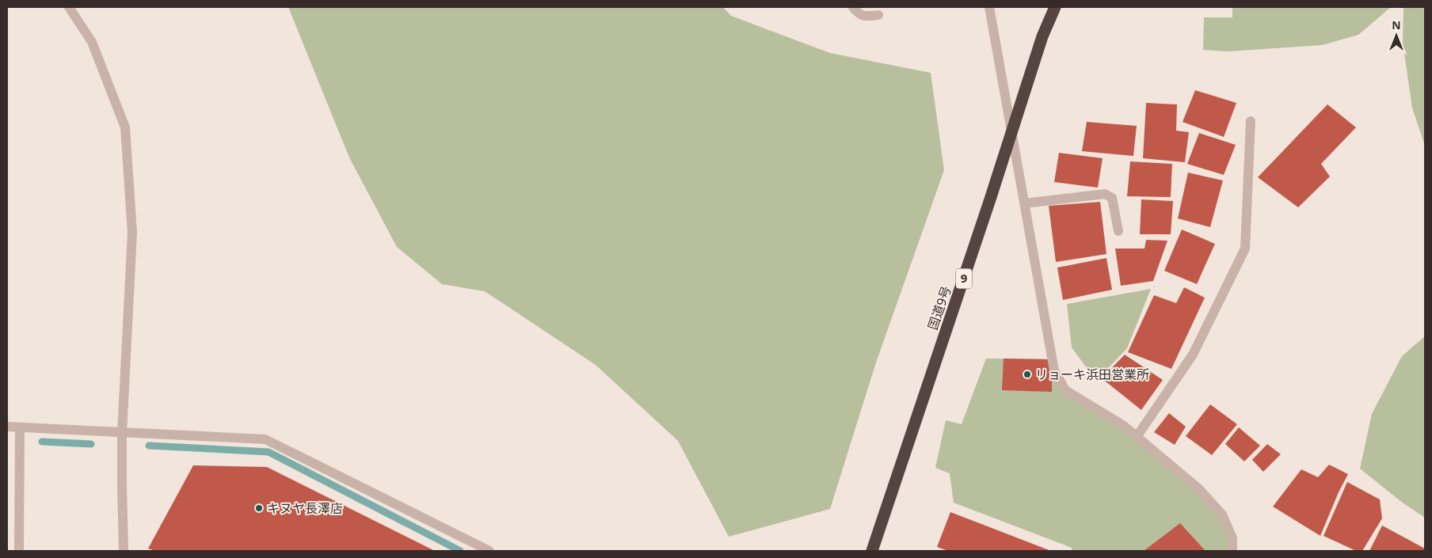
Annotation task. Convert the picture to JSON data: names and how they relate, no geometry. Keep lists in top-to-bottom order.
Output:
{
  "streets": {
    "highway": ["9", "国道9号"]
  },
  "places": ["リョーキ浜田営業所", "キヌヤ長澤店"],
  "north": "top"
}
